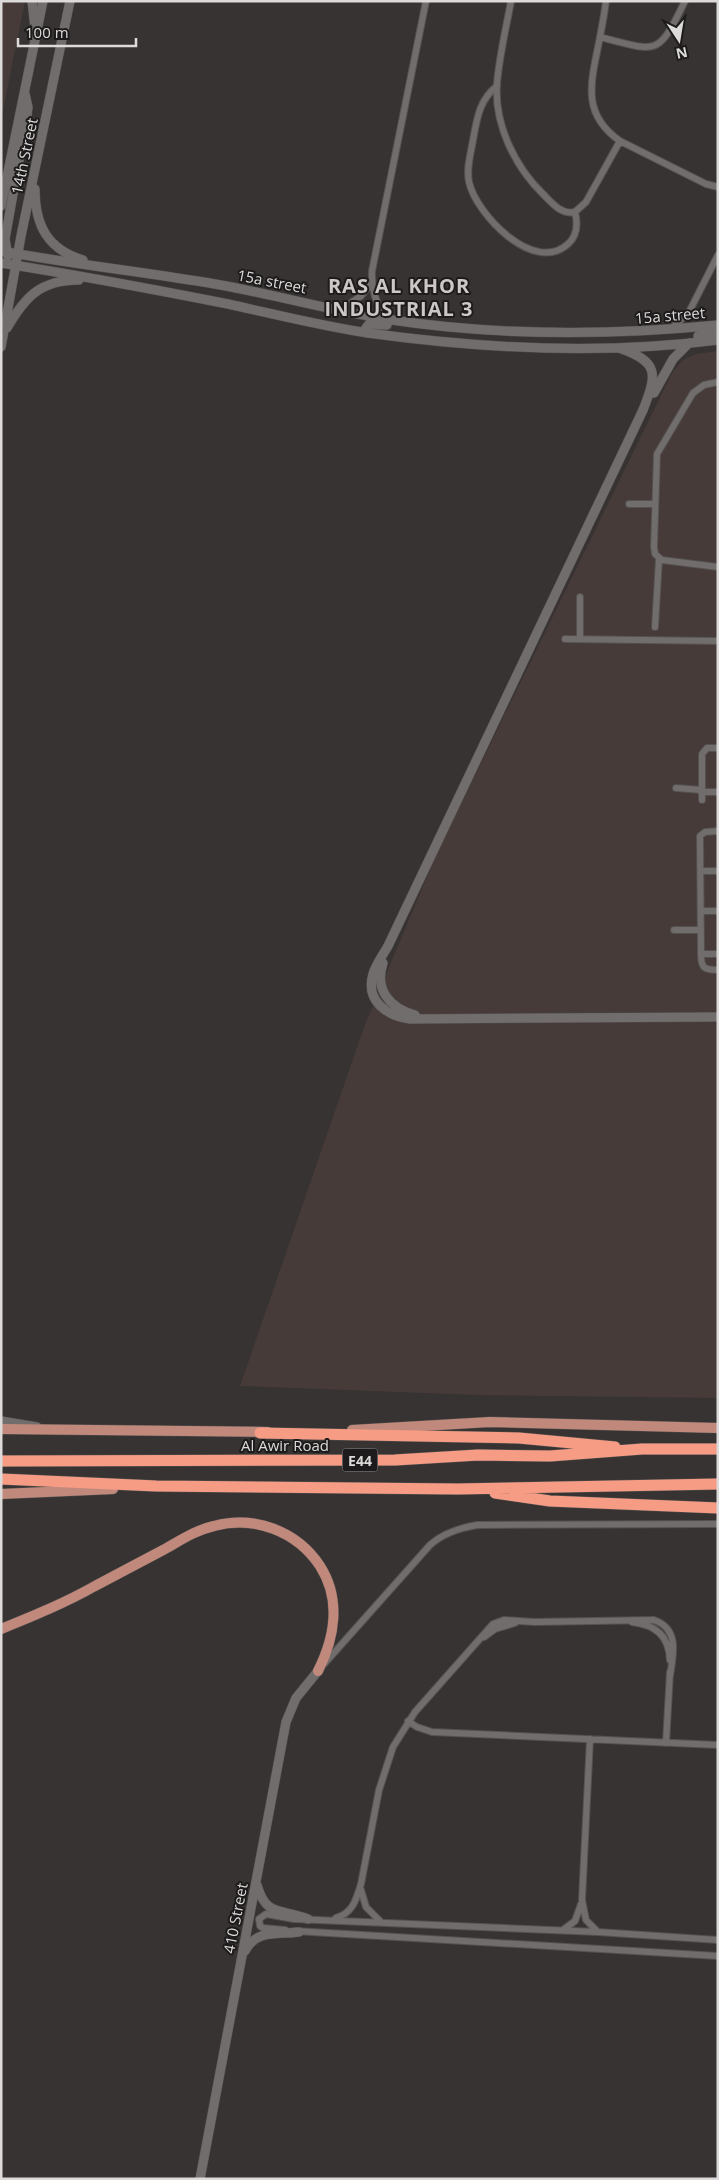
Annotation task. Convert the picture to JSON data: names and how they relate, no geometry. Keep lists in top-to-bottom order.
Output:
{
  "streets": {
    "highway": ["Al Awir Road", "E44"],
    "main road": ["14th Street", "15a street", "410 Street"]
  },
  "crossings": [
    ["14th Street", "15a street"]
  ],
  "districts": ["RAS AL KHOR INDUSTRIAL 3"],
  "scale_bar": "100 m",
  "north": "bottom"
}
